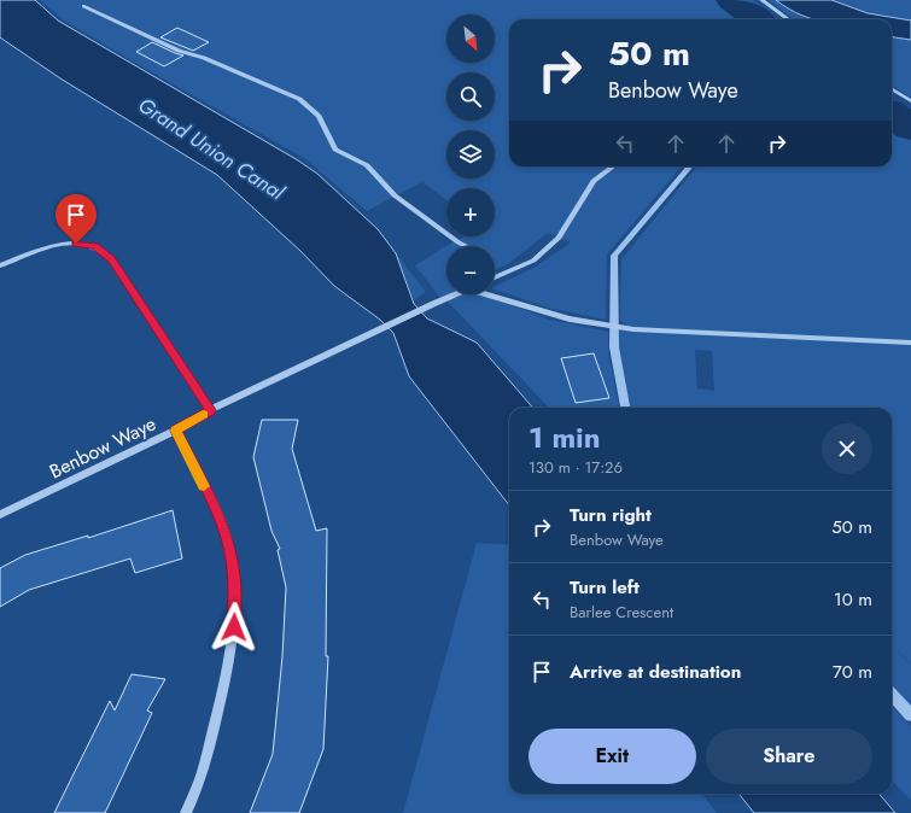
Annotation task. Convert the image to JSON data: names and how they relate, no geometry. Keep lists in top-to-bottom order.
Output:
{
  "streets": {
    "street": ["Benbow Waye"]
  },
  "water": ["Grand Union Canal"],
  "north": "bottom right",
  "page": {
    "map_buttons": ["+", "−"],
    "turn": ["50 m", "Benbow Waye"],
    "heading": ["1 min", "130 m · 17:26"],
    "list": [
      {
        "name": "Turn right",
        "note": "Benbow Waye",
        "value": "50 m"
      },
      {
        "name": "Turn left",
        "note": "Barlee Crescent",
        "value": "10 m"
      },
      {
        "name": "Arrive at destination",
        "value": "70 m"
      }
    ],
    "buttons": ["Exit", "Share"]
  }
}
